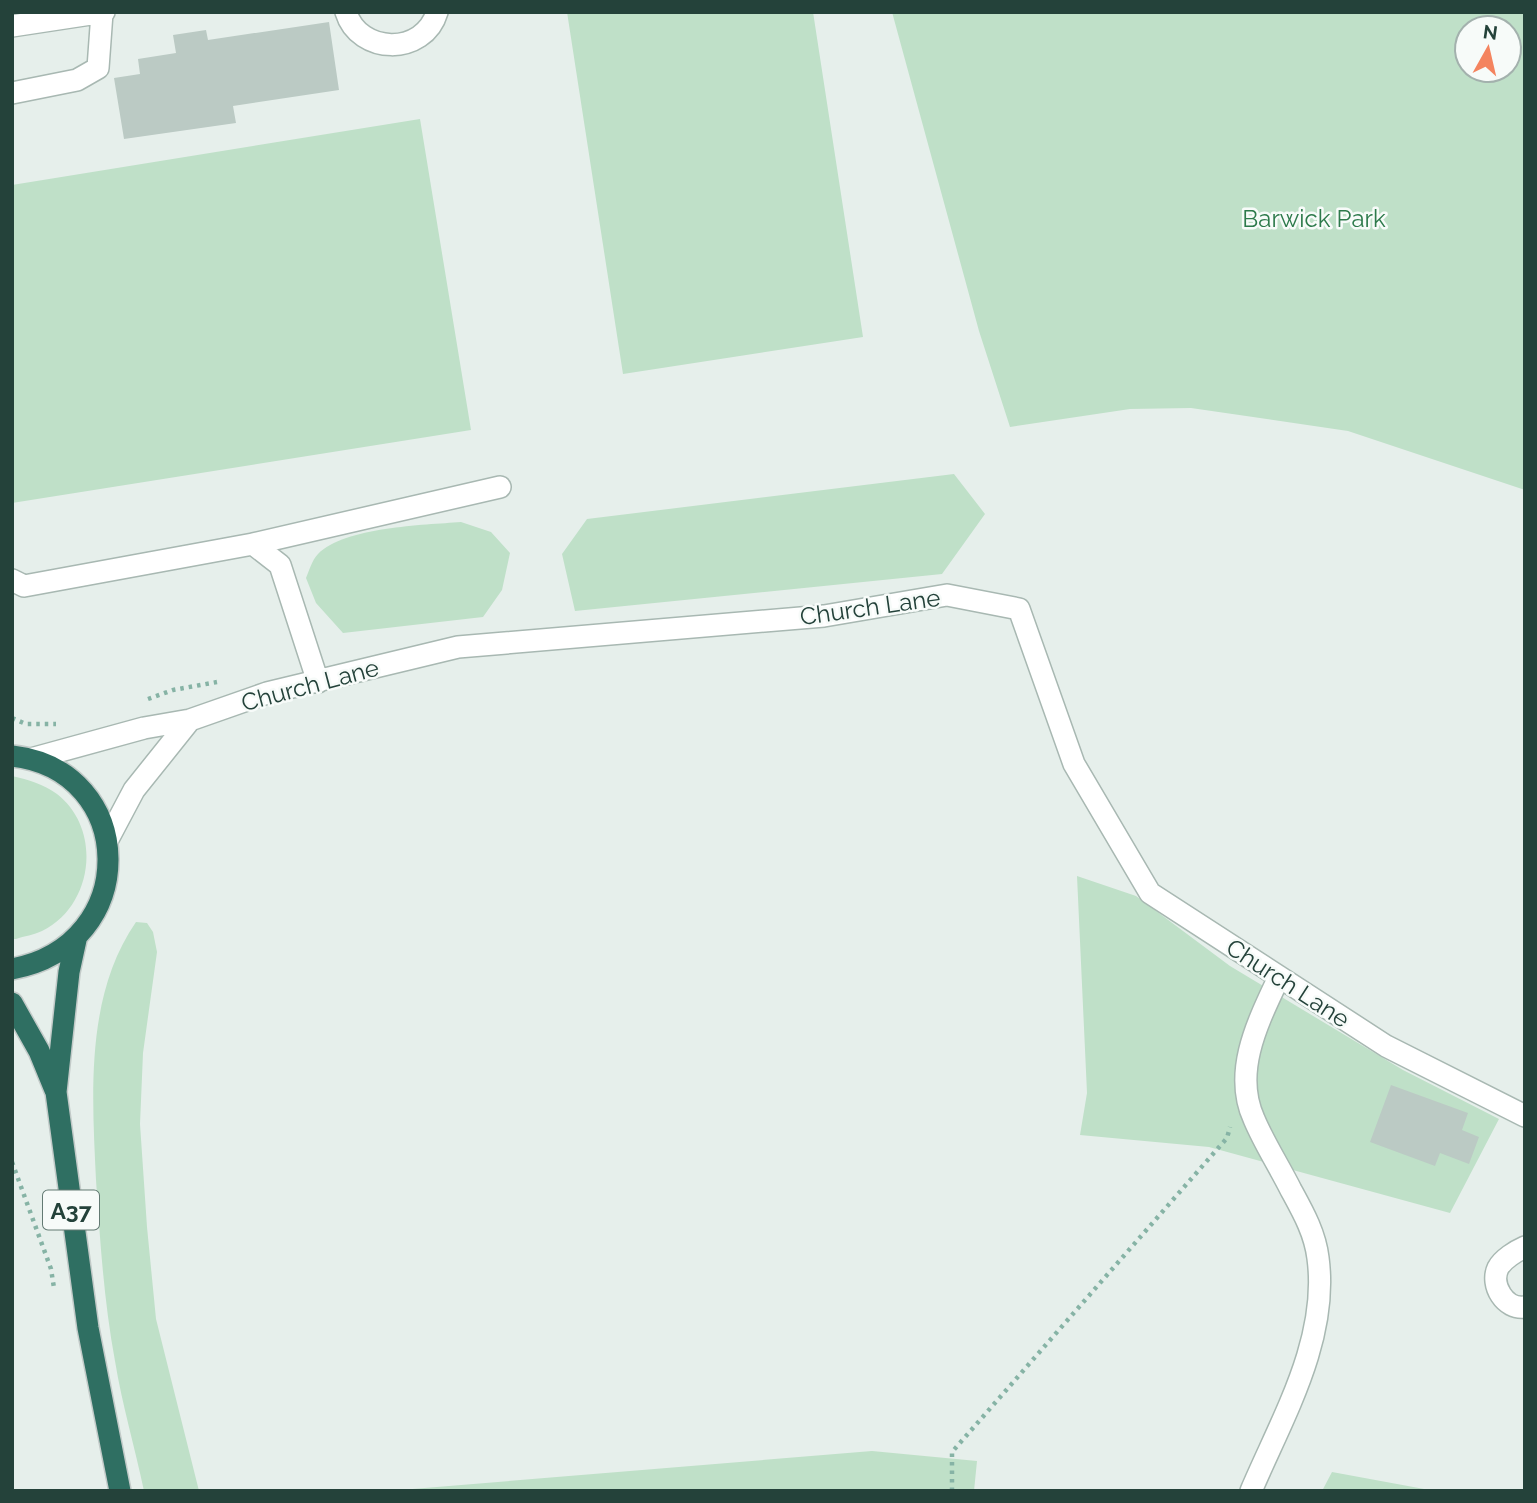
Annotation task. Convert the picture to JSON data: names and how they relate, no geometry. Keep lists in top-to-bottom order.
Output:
{
  "streets": {
    "highway": ["A37"],
    "street": ["Church Lane"]
  },
  "parks": ["Barwick Park"],
  "north": "top"
}
